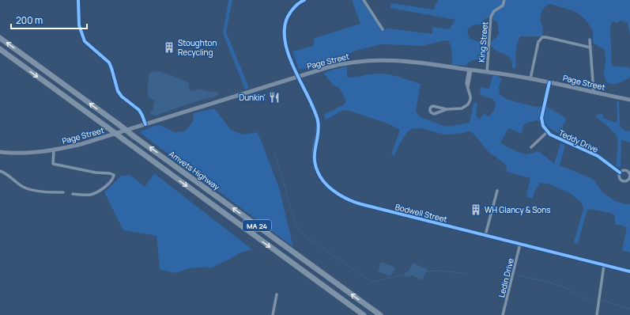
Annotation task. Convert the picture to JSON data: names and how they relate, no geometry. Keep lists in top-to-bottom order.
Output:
{
  "streets": {
    "highway": ["Amvets Highway", "MA 24"],
    "main road": ["Page Street"],
    "street": [
      "King Street",
      "Teddy Drive",
      "Bodwell Street",
      "Ledin Drive"
    ]
  },
  "crossings": [
    ["King Street", "Page Street"],
    ["Page Street", "Bodwell Street"],
    ["Bodwell Street", "Ledin Drive"]
  ],
  "places": {
    "building": ["Stoughton Recycling", "WH Glancy & Sons"],
    "restaurant": ["Dunkin'"]
  },
  "scale_bar": "200 m"
}
